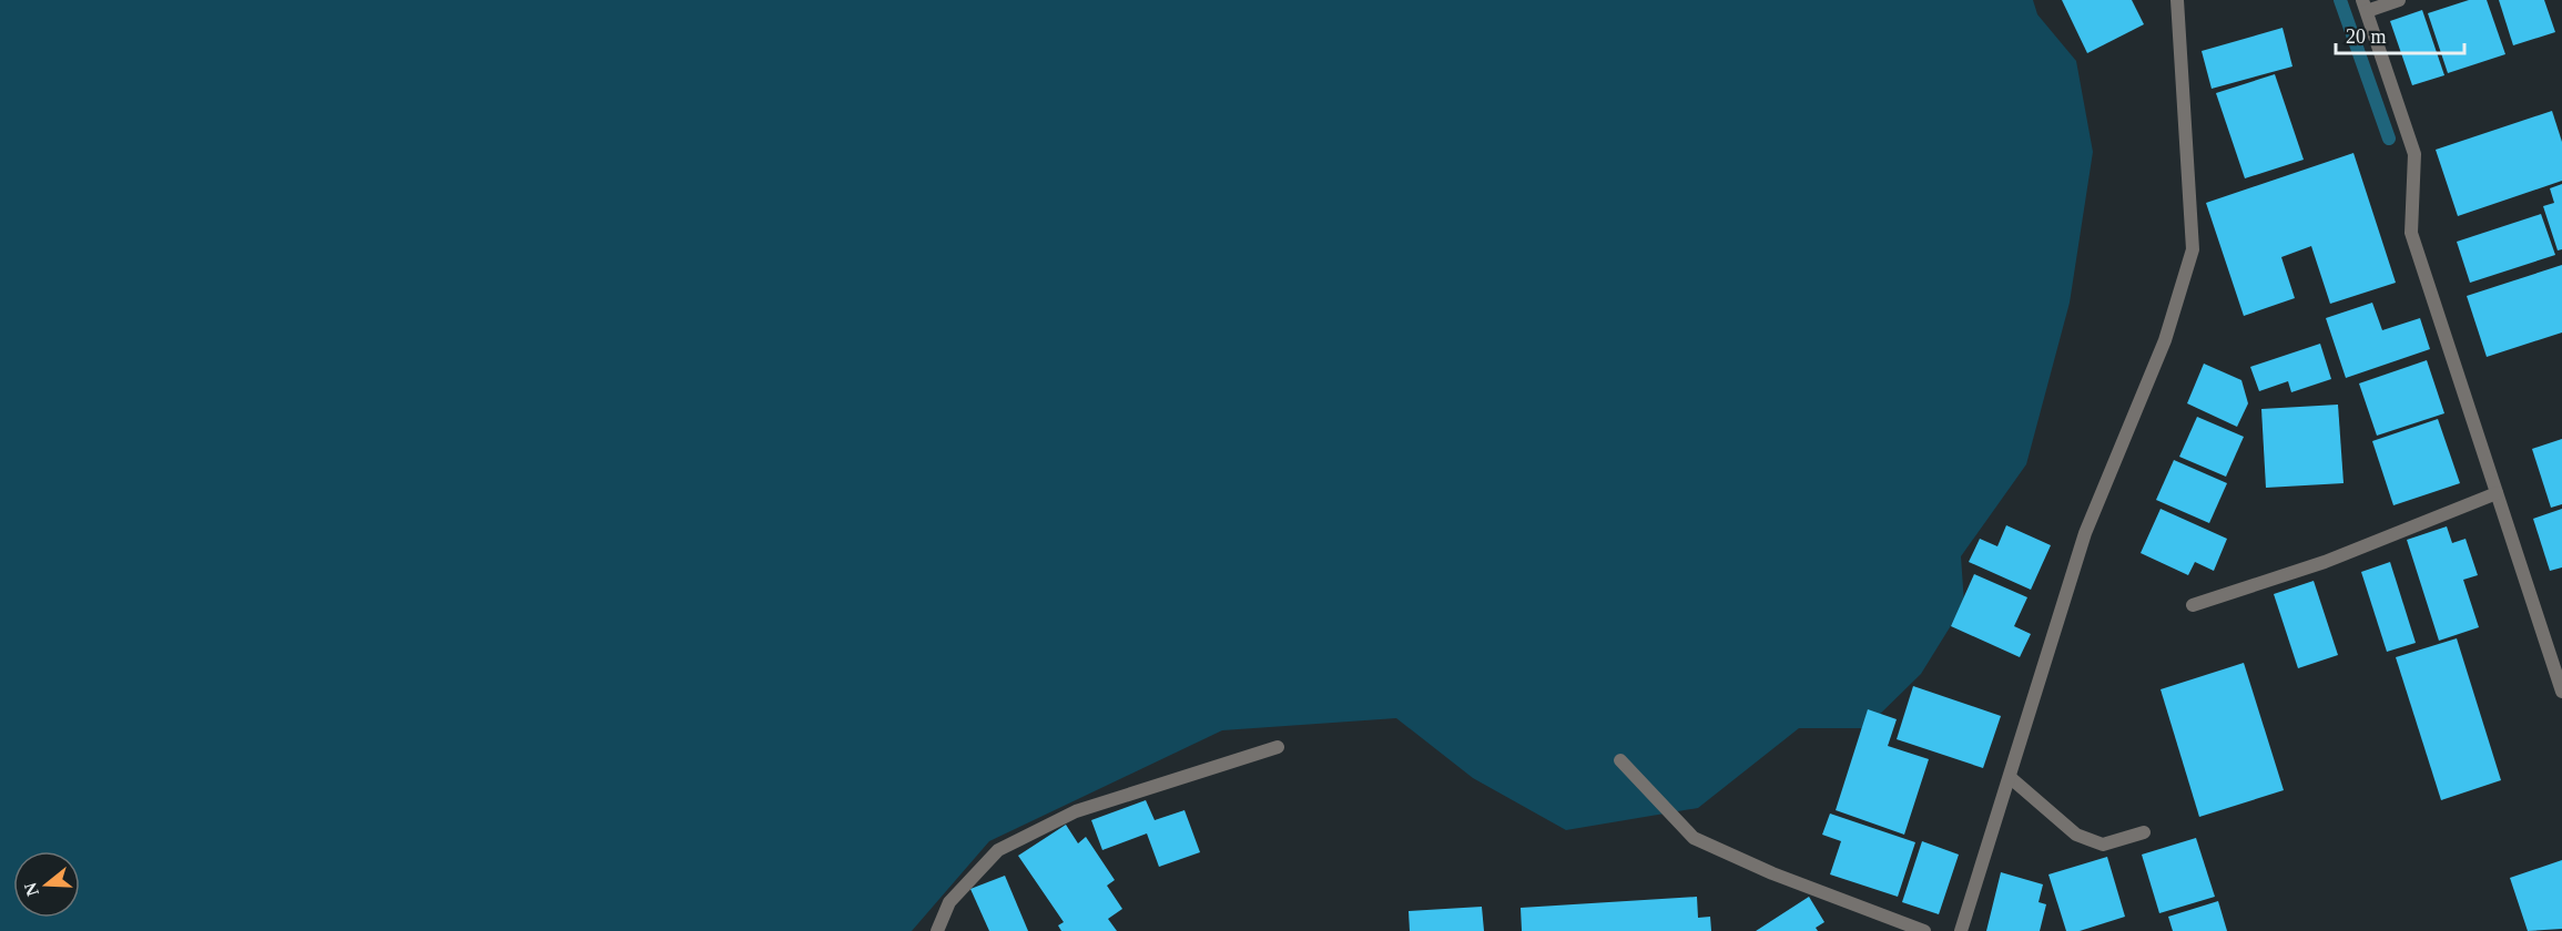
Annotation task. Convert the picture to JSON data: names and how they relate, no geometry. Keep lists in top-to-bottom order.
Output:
{
  "scale_bar": "20 m",
  "north": "left"
}
